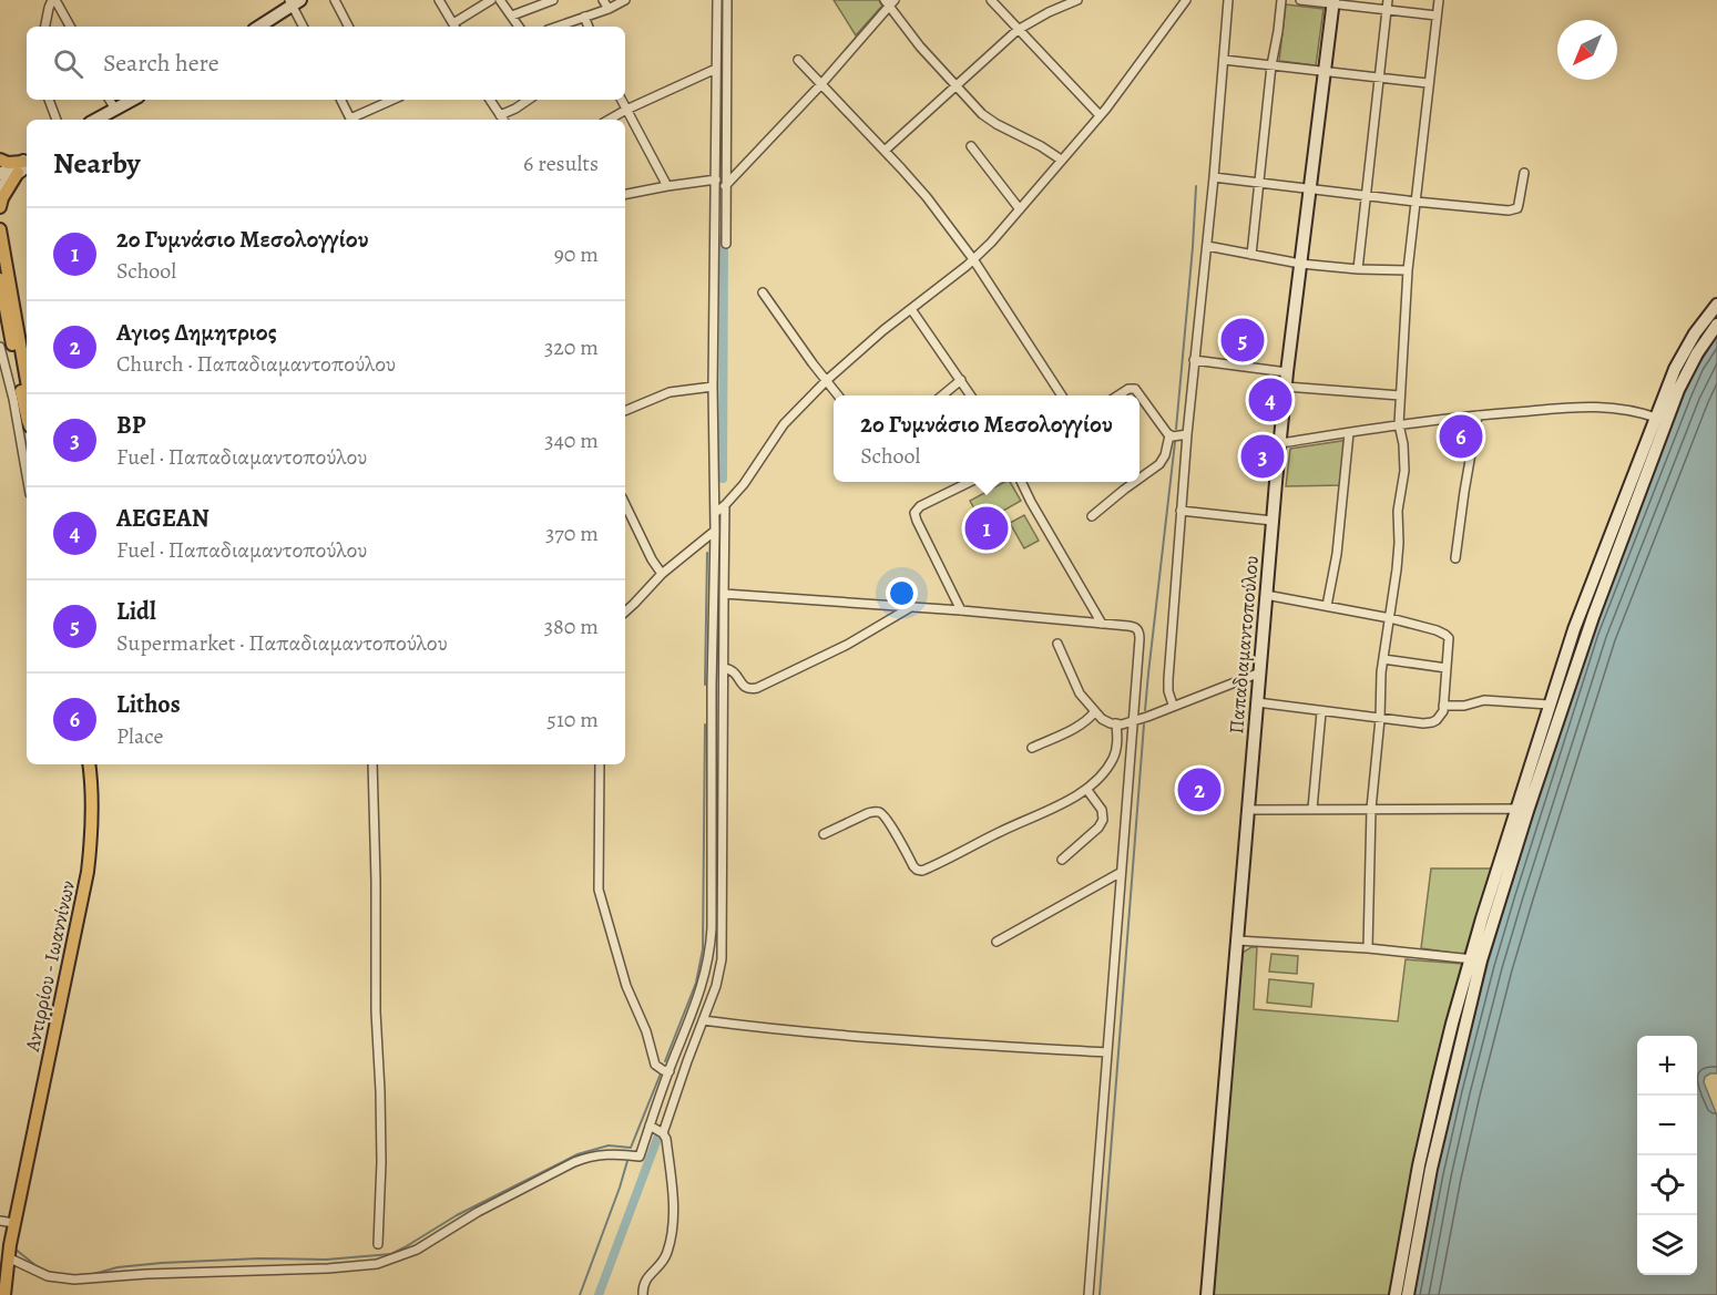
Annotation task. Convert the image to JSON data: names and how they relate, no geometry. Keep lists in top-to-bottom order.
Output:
{
  "streets": {
    "main road": ["Αντιρρίου - Ιωαννίνων"],
    "street": ["Παπαδιαμαντοπούλου"]
  },
  "north": "bottom left",
  "page": {
    "search": "Search here",
    "heading": ["Nearby", "6 results"],
    "list": [
      {
        "mark": "1",
        "name": "2ο Γυμνάσιο Μεσολογγίου",
        "note": "School",
        "value": "90 m"
      },
      {
        "mark": "2",
        "name": "Αγιος Δημητριος",
        "note": "Church · Παπαδιαμαντοπούλου",
        "value": "320 m"
      },
      {
        "mark": "3",
        "name": "BP",
        "note": "Fuel · Παπαδιαμαντοπούλου",
        "value": "340 m"
      },
      {
        "mark": "4",
        "name": "AEGEAN",
        "note": "Fuel · Παπαδιαμαντοπούλου",
        "value": "370 m"
      },
      {
        "mark": "5",
        "name": "Lidl",
        "note": "Supermarket · Παπαδιαμαντοπούλου",
        "value": "380 m"
      },
      {
        "mark": "6",
        "name": "Lithos",
        "note": "Place",
        "value": "510 m"
      }
    ],
    "pins": [
      "5",
      "4",
      "6",
      "3",
      "1",
      "2"
    ],
    "popup": ["2ο Γυμνάσιο Μεσολογγίου", "School"],
    "map_buttons": ["+", "−"]
  }
}
